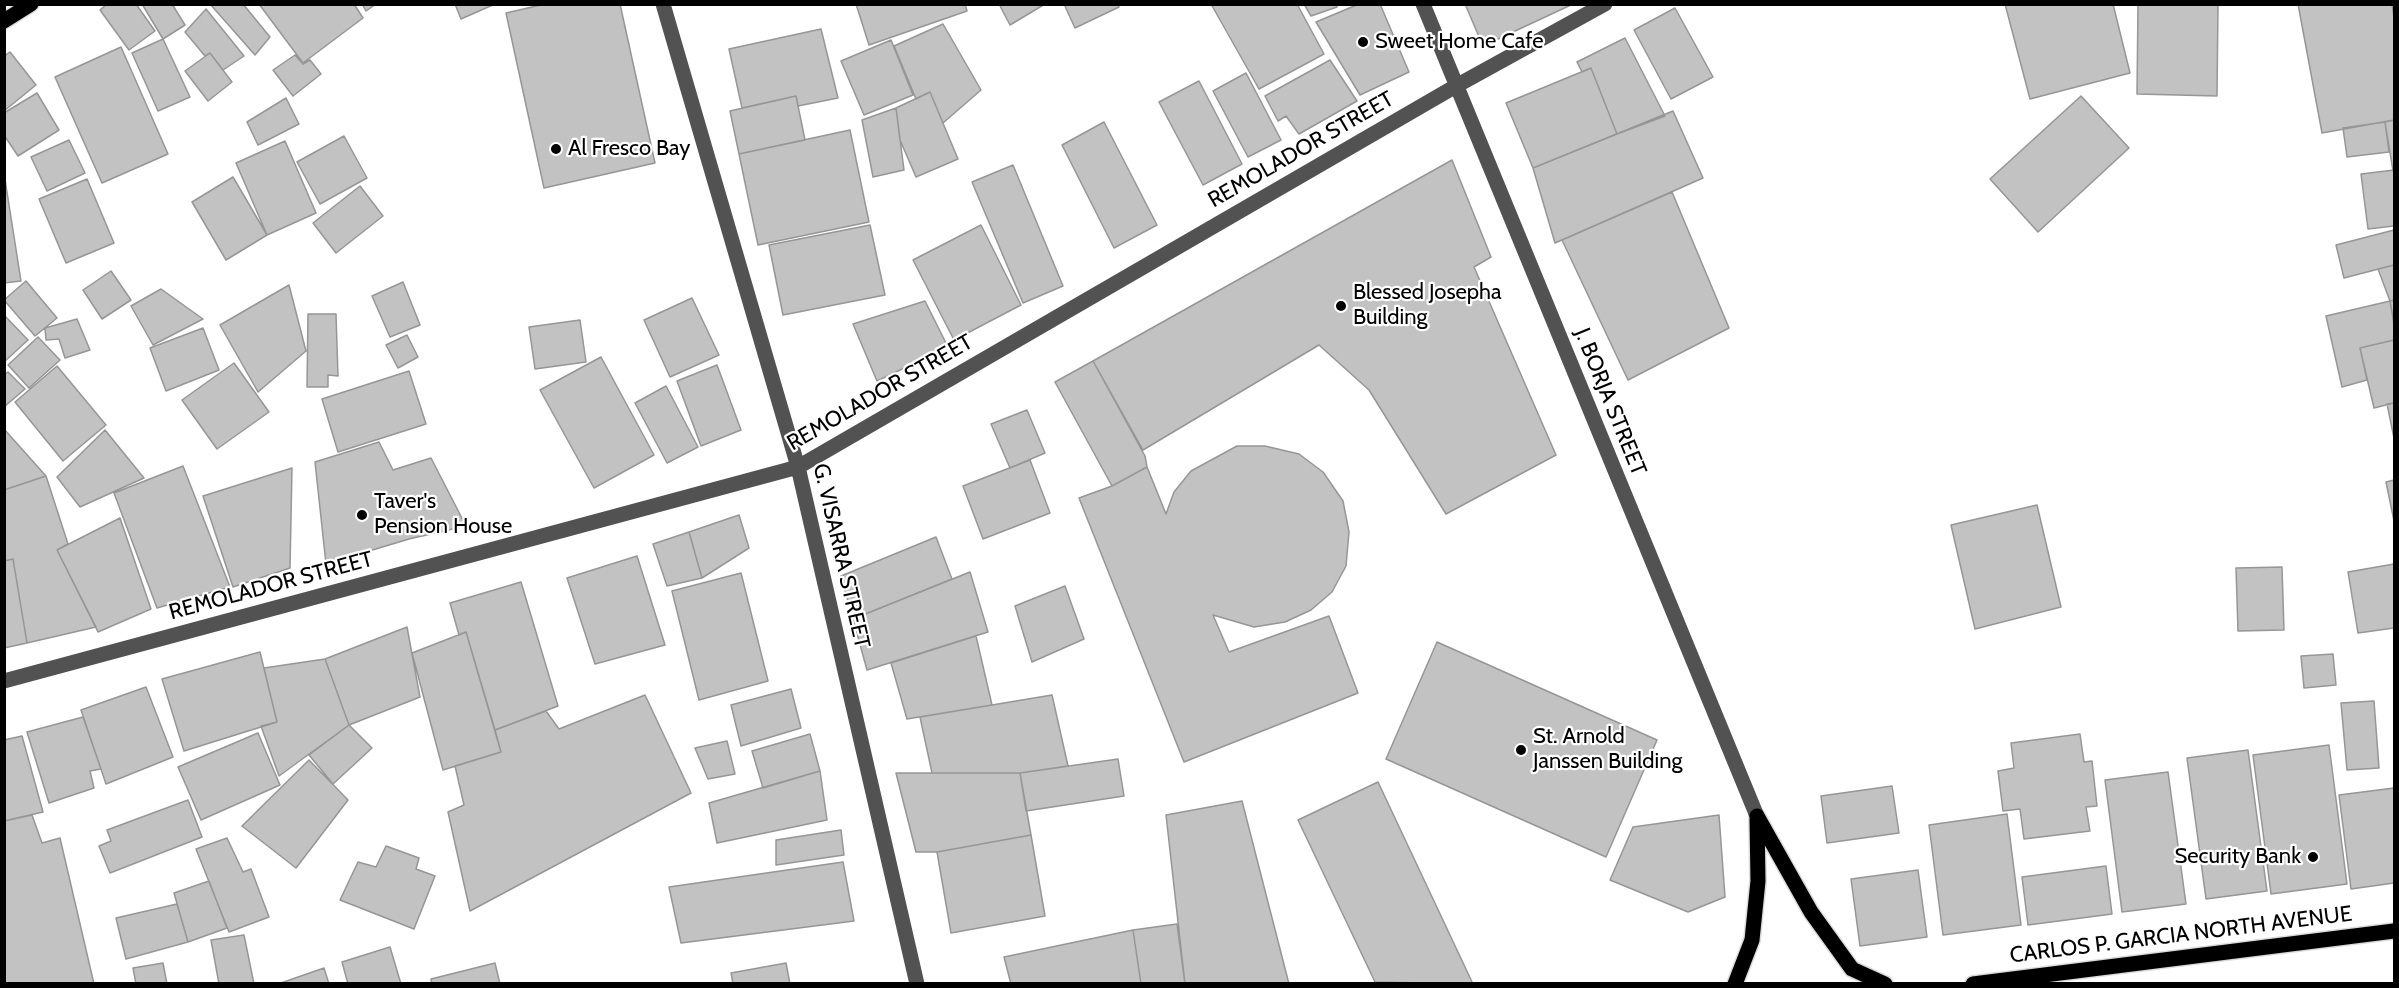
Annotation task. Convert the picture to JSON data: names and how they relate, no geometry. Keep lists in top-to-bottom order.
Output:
{
  "streets": {
    "main road": ["CARLOS P. GARCIA NORTH AVENUE"],
    "street": ["REMOLADOR STREET", "J. BORJA STREET", "G. VISARRA STREET"]
  },
  "crossings": [
    ["REMOLADOR STREET", "J. BORJA STREET"],
    ["REMOLADOR STREET", "G. VISARRA STREET"]
  ],
  "places": [
    "Sweet Home Cafe",
    "Al Fresco Bay",
    "Blessed Josepha Building",
    "Taver's Pension House",
    "St. Arnold Janssen Building",
    "Security Bank"
  ]
}
